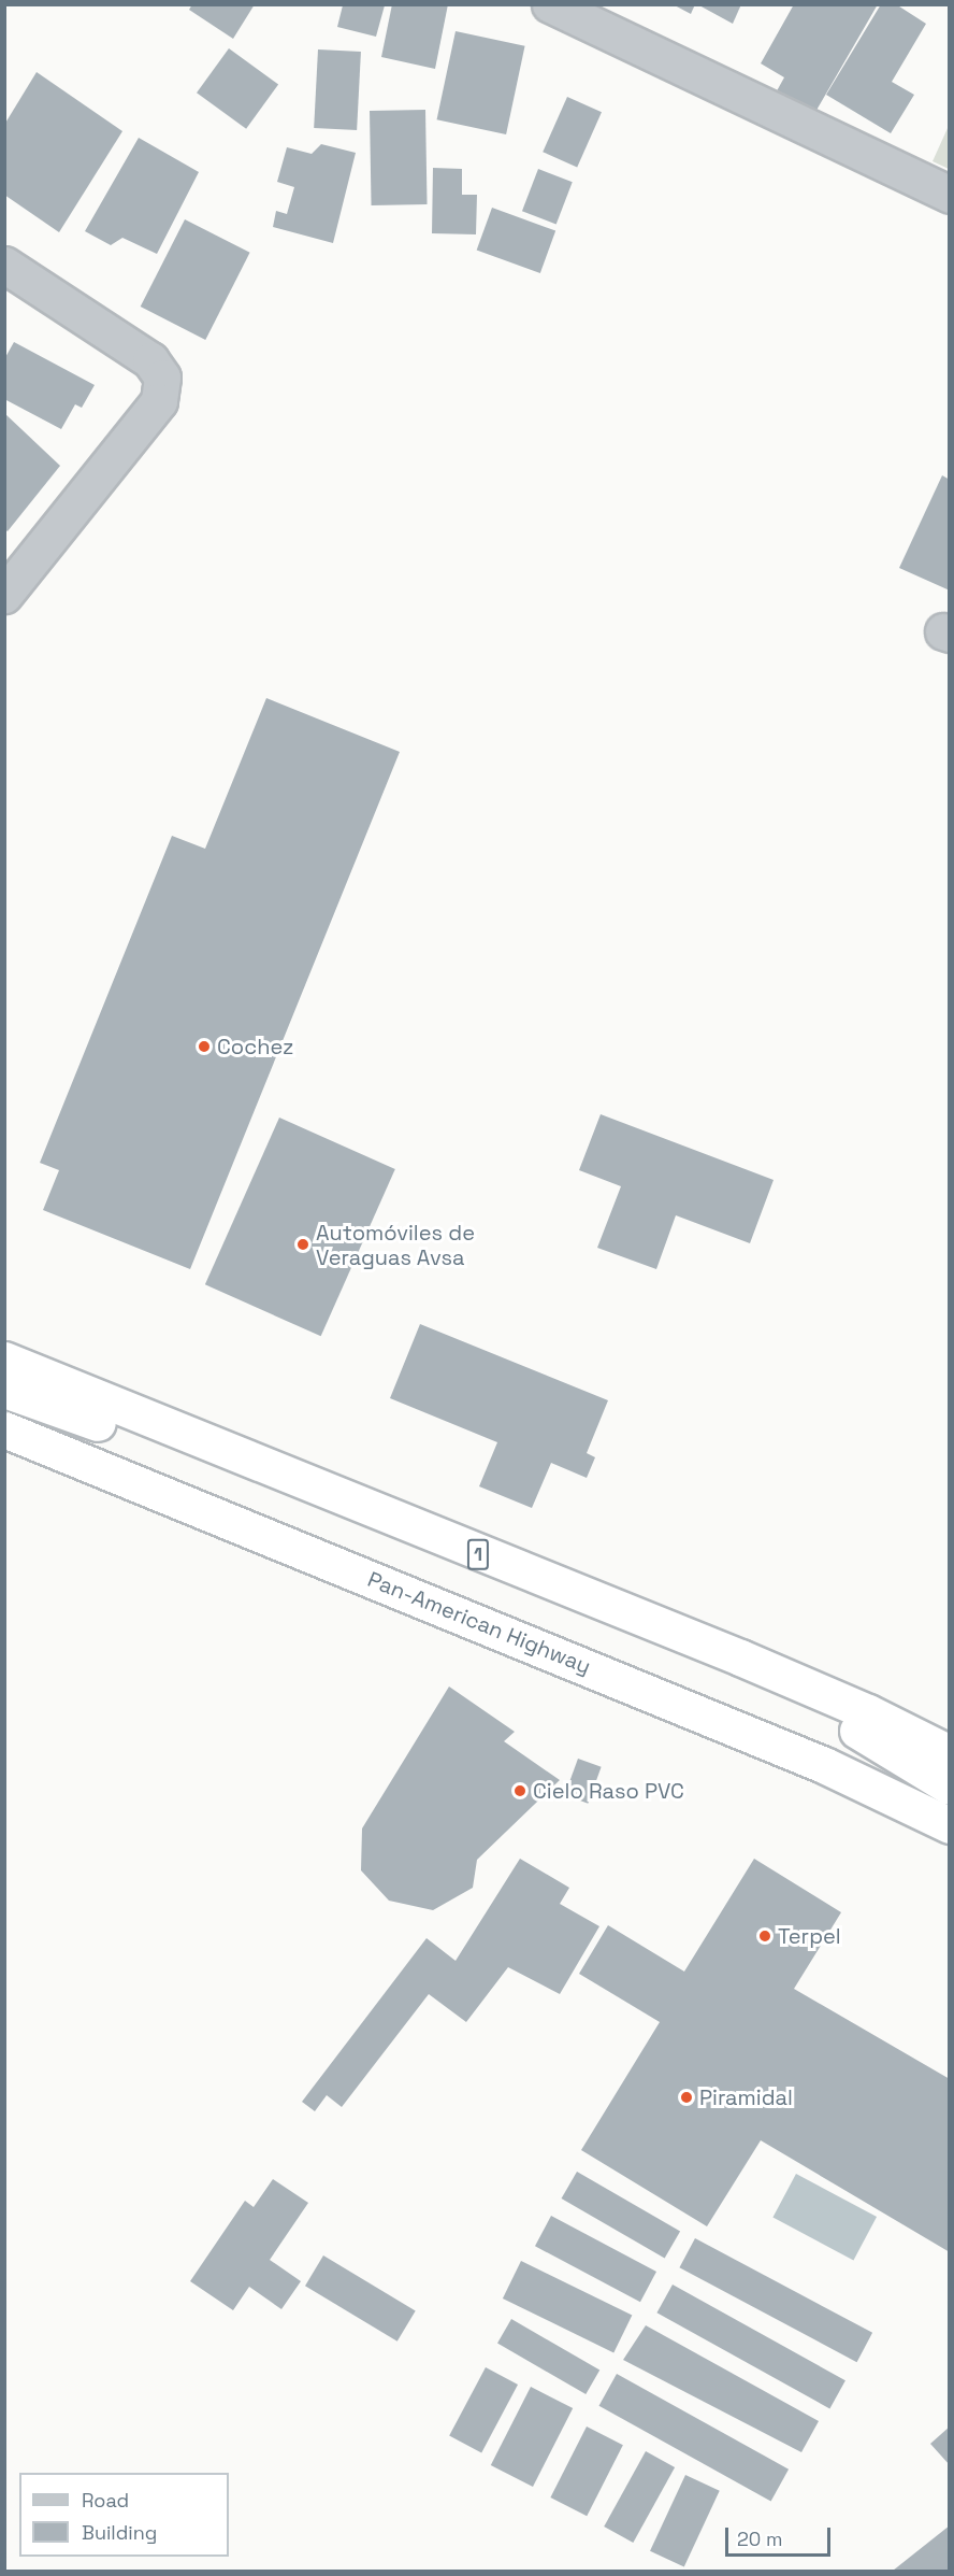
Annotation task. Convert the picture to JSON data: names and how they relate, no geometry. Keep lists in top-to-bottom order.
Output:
{
  "streets": {
    "highway": ["1", "Pan-American Highway"]
  },
  "places": [
    "Cochez",
    "Automóviles de Veraguas Avsa",
    "Cielo Raso PVC",
    "Terpel",
    "Piramidal"
  ],
  "legend": ["Road", "Building"],
  "scale_bar": "20 m"
}
